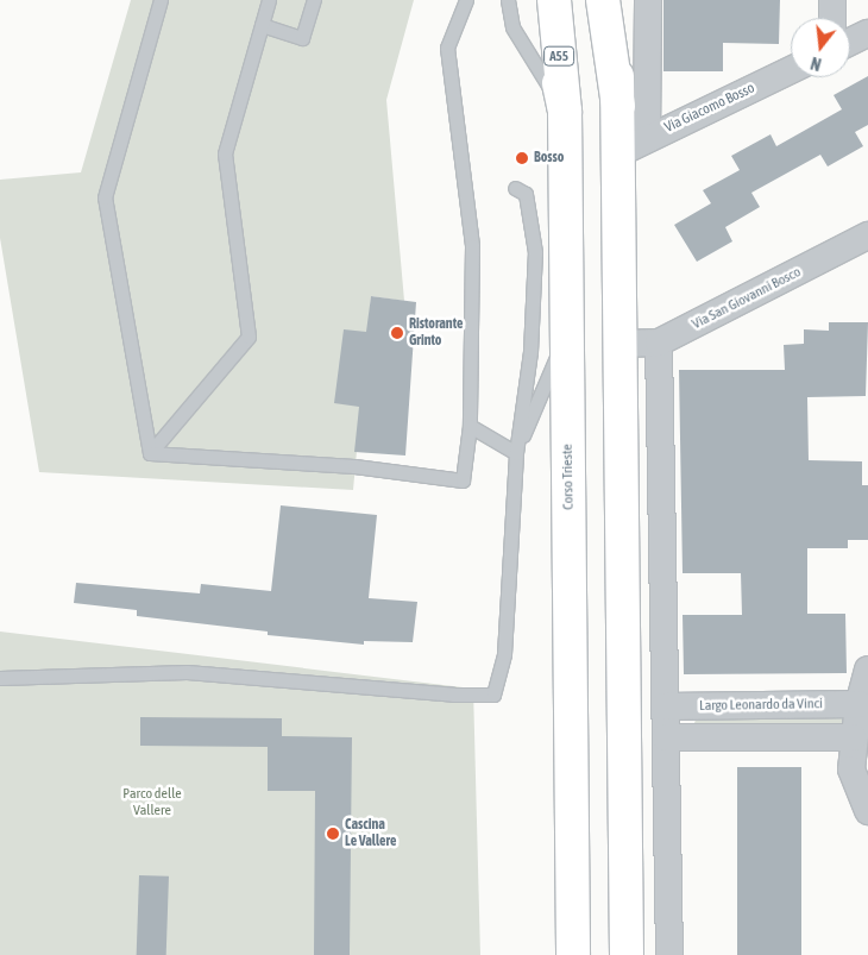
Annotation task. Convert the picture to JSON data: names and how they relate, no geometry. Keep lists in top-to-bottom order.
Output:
{
  "streets": {
    "main road": ["A55", "Corso Trieste"],
    "street": ["Via Giacomo Bosso", "Via San Giovanni Bosco", "Largo Leonardo da Vinci"]
  },
  "crossings": [
    ["A55", "Corso Trieste"]
  ],
  "parks": ["Parco delle Vallere"],
  "places": ["Bosso", "Ristorante Grinto", "Cascina Le Vallere"],
  "north": "bottom"
}
